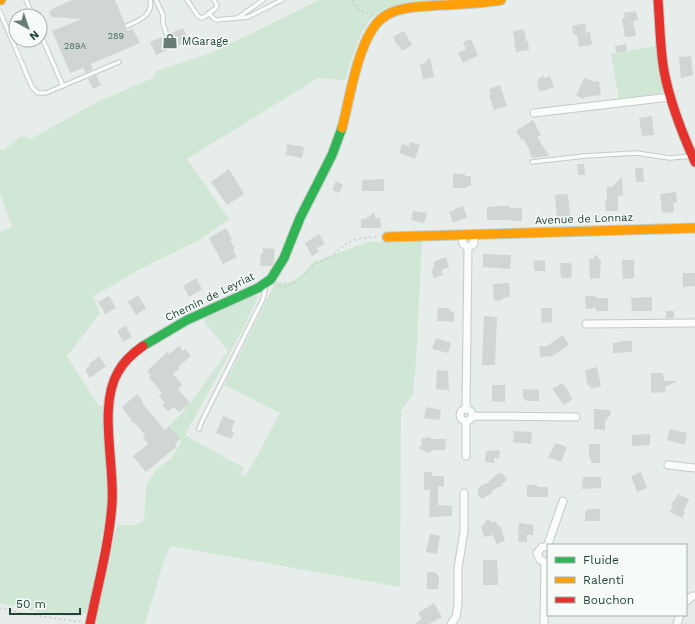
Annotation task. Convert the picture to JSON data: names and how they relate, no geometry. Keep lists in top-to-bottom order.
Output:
{
  "streets": {
    "street": ["Avenue de Lonnaz", "Chemin de Leyriat"]
  },
  "places": {
    "shop": ["MGarage"]
  },
  "house_numbers": ["289", "289A"],
  "legend": ["Fluide", "Ralenti", "Bouchon"],
  "scale_bar": "50 m",
  "north": "bottom right"
}
